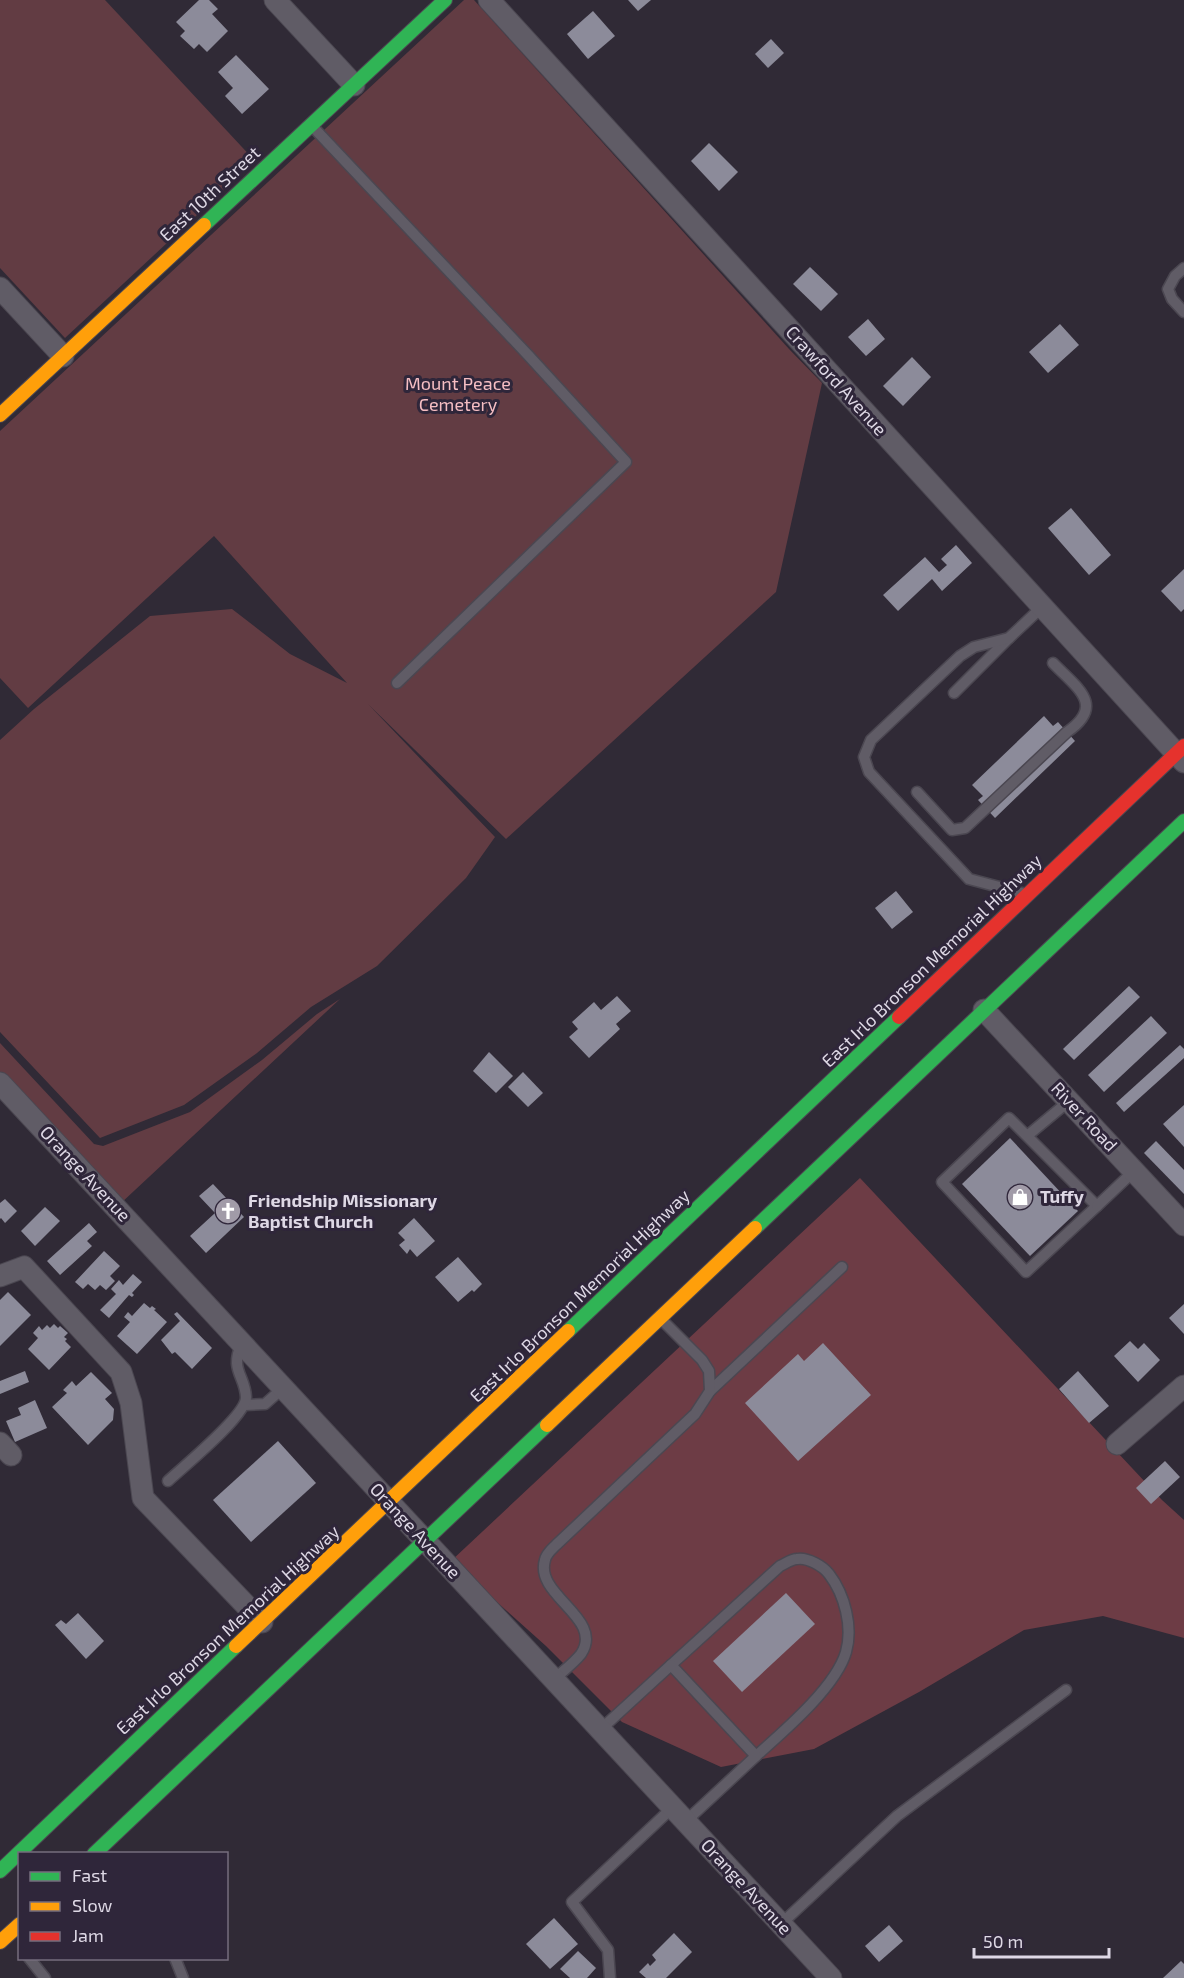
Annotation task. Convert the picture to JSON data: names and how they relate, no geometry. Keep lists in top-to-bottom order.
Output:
{
  "streets": {
    "main road": ["East 10th Street", "East Irlo Bronson Memorial Highway"],
    "street": ["Crawford Avenue", "River Road", "Orange Avenue"]
  },
  "crossings": [
    ["Crawford Avenue", "East Irlo Bronson Memorial Highway"],
    ["East Irlo Bronson Memorial Highway", "Orange Avenue"]
  ],
  "parks": ["Mount Peace Cemetery"],
  "places": {
    "shop": ["Tuffy"],
    "church": ["Friendship Missionary Baptist Church"]
  },
  "legend": ["Fast", "Slow", "Jam"],
  "scale_bar": "50 m"
}
